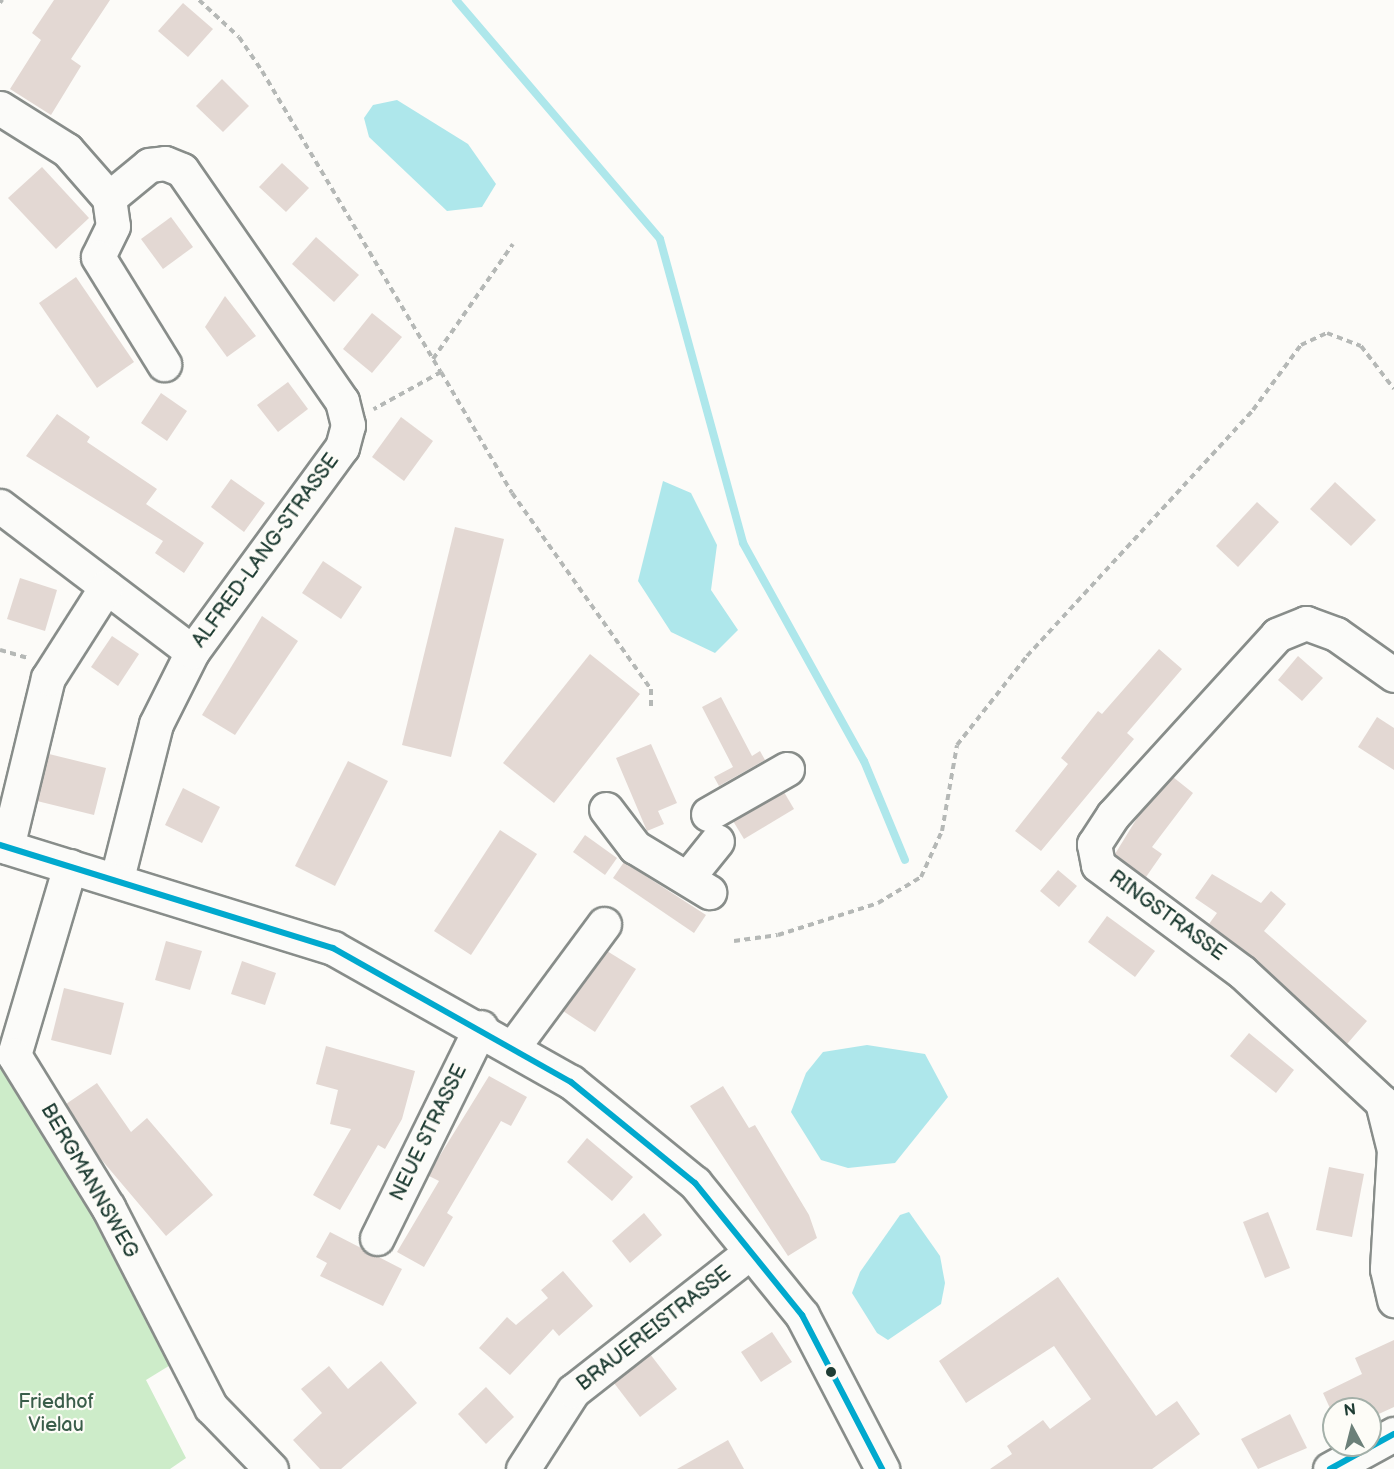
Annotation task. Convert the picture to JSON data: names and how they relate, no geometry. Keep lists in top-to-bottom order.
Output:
{
  "streets": {
    "street": [
      "ALFRED-LANG-STRASSE",
      "RINGSTRASSE",
      "NEUE STRASSE",
      "BERGMANNSWEG",
      "BRAUEREISTRASSE"
    ]
  },
  "parks": ["Friedhof Vielau"],
  "north": "top"
}
